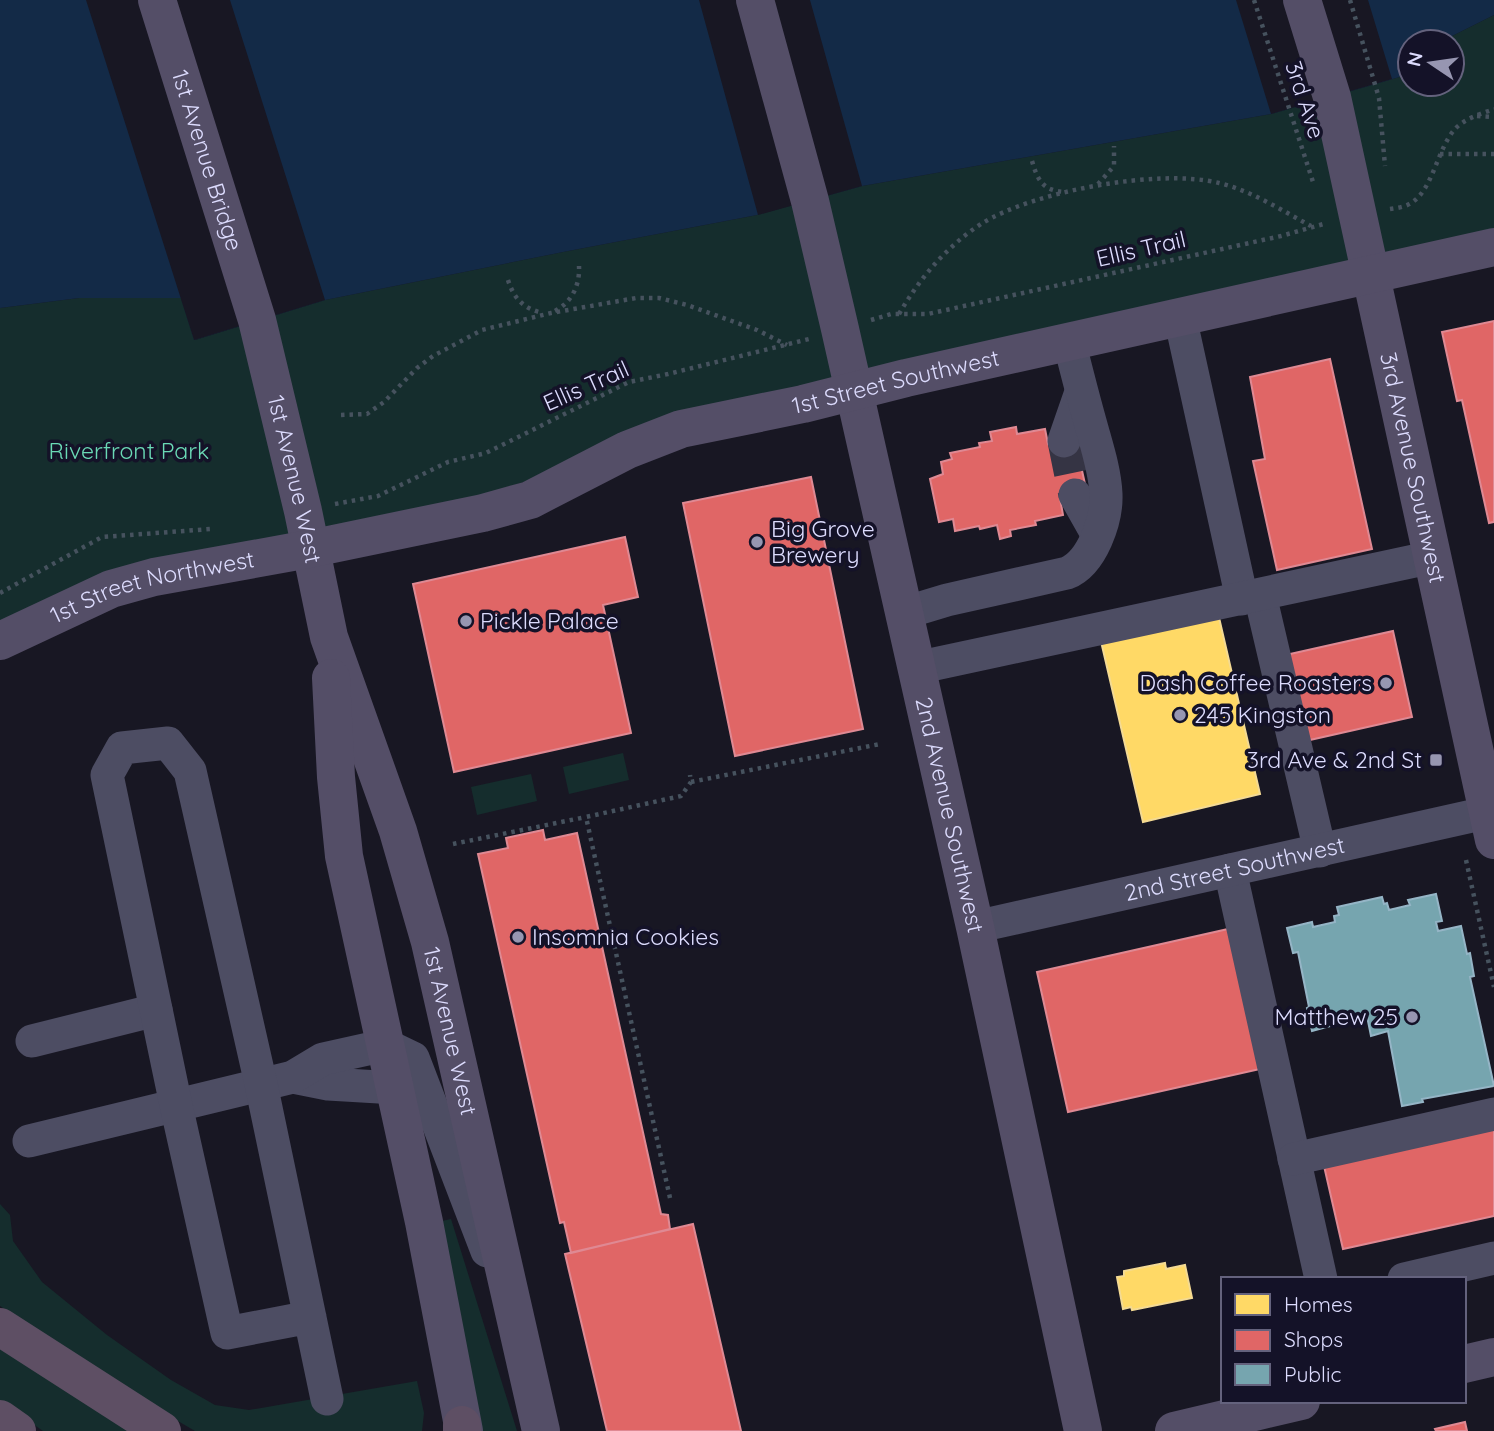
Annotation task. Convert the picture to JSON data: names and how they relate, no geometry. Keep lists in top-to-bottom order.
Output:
{
  "streets": {
    "main road": [
      "1st Avenue Bridge",
      "1st Street Southwest",
      "3rd Avenue Southwest",
      "1st Avenue West",
      "1st Street Northwest",
      "2nd Avenue Southwest"
    ],
    "street": ["2nd Street Southwest"],
    "path": ["3rd Ave", "Ellis Trail"]
  },
  "crossings": [
    ["1st Avenue Bridge", "1st Avenue West"],
    ["1st Street Southwest", "3rd Avenue Southwest"],
    ["1st Street Southwest", "1st Avenue West"],
    ["1st Street Southwest", "1st Street Northwest"],
    ["1st Street Southwest", "2nd Avenue Southwest"],
    ["3rd Avenue Southwest", "2nd Street Southwest"],
    ["1st Avenue West", "1st Street Northwest"],
    ["2nd Avenue Southwest", "2nd Street Southwest"]
  ],
  "parks": ["Riverfront Park"],
  "places": {
    "other": [
      "Big Grove Brewery",
      "Pickle Palace",
      "Dash Coffee Roasters",
      "245 Kingston",
      "Insomnia Cookies",
      "Matthew 25"
    ],
    "transit": ["3rd Ave & 2nd St"]
  },
  "legend": ["Homes", "Shops", "Public"],
  "north": "left"
}
